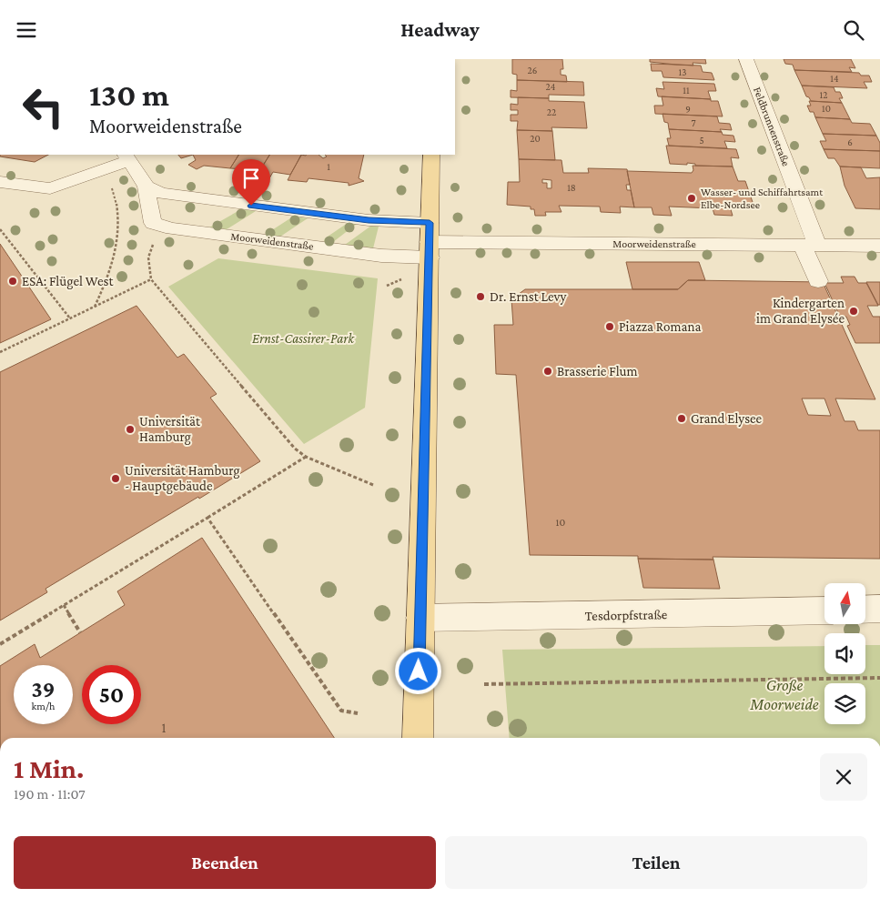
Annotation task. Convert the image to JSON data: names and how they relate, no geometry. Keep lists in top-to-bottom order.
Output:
{
  "streets": {
    "street": ["Feldbrunnenstraße", "Moorweidenstraße", "Tesdorpfstraße"]
  },
  "crossings": [
    ["Feldbrunnenstraße", "Moorweidenstraße"]
  ],
  "parks": ["Ernst-Cassirer-Park", "Große Moorweide"],
  "places": [
    "Wasser- und Schiffahrtsamt Elbe-Nordsee",
    "ESA: Flügel West",
    "Dr. Ernst Levy",
    "Kindergarten im Grand Elysée",
    "Piazza Romana",
    "Brasserie Flum",
    "Grand Elysee",
    "Universität Hamburg",
    "Universität Hamburg - Hauptgebäude"
  ],
  "house_numbers": [
    "26",
    "13",
    "14",
    "24",
    "11",
    "12",
    "10",
    "9",
    "22",
    "7",
    "20",
    "5",
    "6",
    "1",
    "18",
    "10",
    "1"
  ],
  "north": "top",
  "page": {
    "header": "Headway",
    "turn": ["130 m", "Moorweidenstraße"],
    "speed": "39 km/h",
    "limit": "50",
    "heading": ["1 Min.", "190 m · 11:07"],
    "buttons": ["Beenden", "Teilen"]
  }
}
